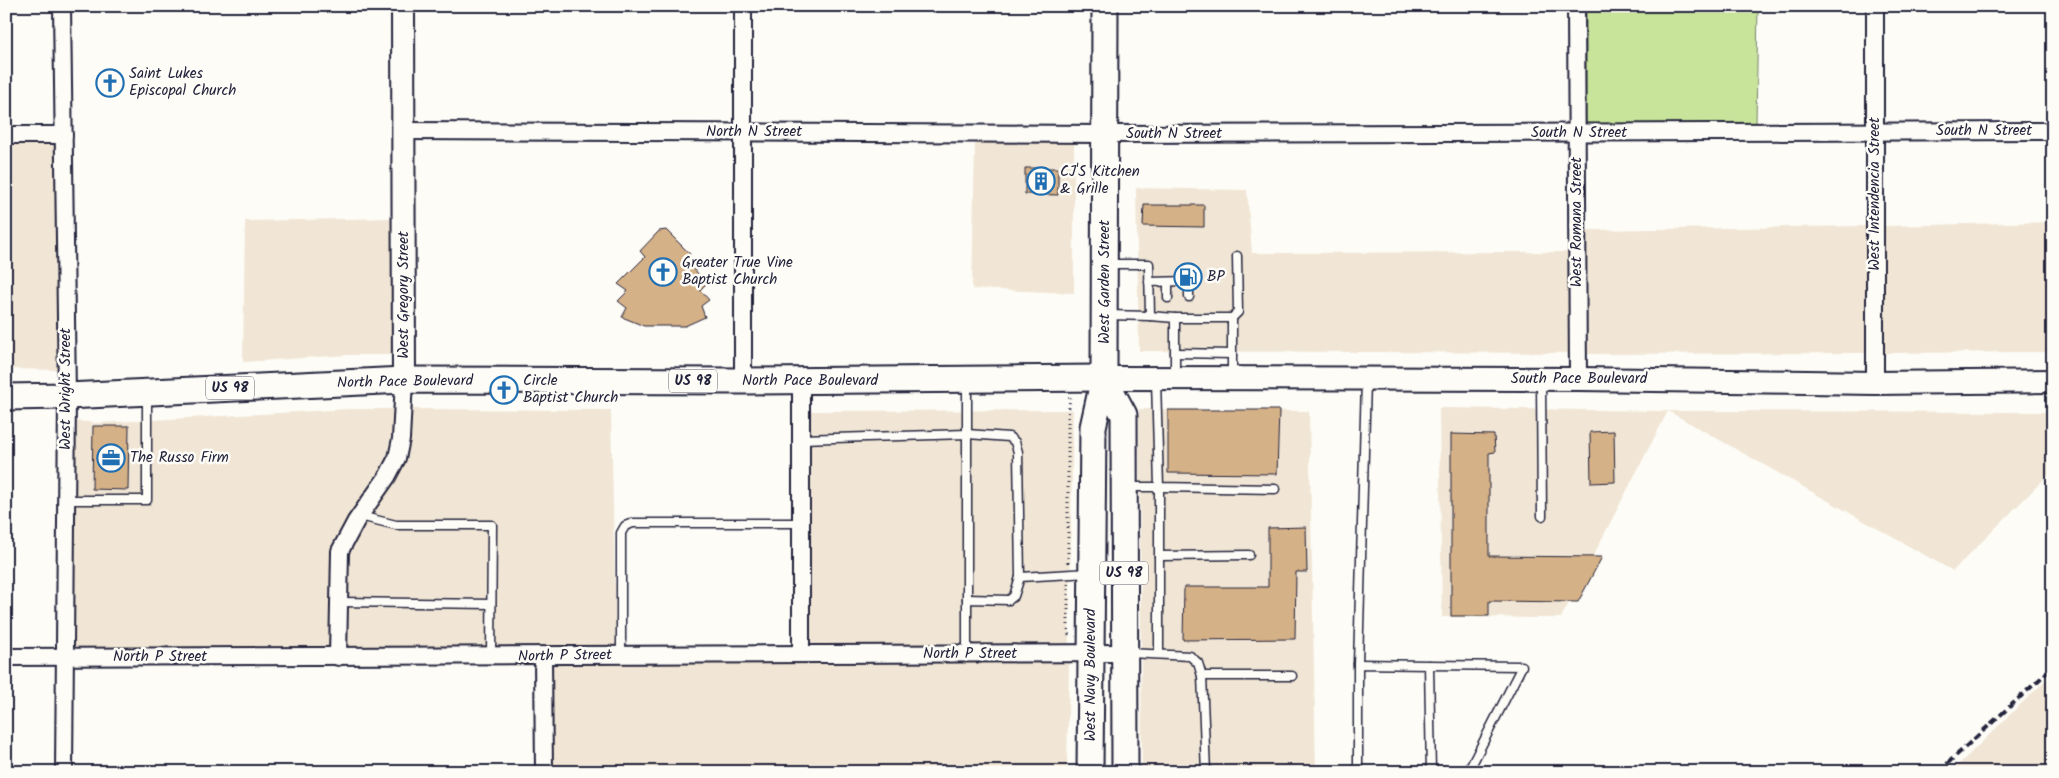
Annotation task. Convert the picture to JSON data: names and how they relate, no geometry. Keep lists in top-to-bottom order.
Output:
{
  "streets": {
    "main road": [
      "West Garden Street",
      "West Gregory Street",
      "South Pace Boulevard",
      "US 98",
      "North Pace Boulevard",
      "West Navy Boulevard"
    ],
    "street": [
      "South N Street",
      "North N Street",
      "West Intendencia Street",
      "West Romana Street",
      "West Wright Street",
      "North P Street"
    ]
  },
  "crossings": [
    ["South N Street", "North N Street"],
    ["South N Street", "West Intendencia Street"],
    ["South N Street", "West Romana Street"],
    ["South N Street", "West Garden Street"],
    ["North N Street", "West Garden Street"],
    ["North N Street", "West Gregory Street"],
    ["West Intendencia Street", "South Pace Boulevard"],
    ["West Romana Street", "South Pace Boulevard"],
    ["West Garden Street", "South Pace Boulevard"],
    ["West Garden Street", "US 98"],
    ["West Garden Street", "North Pace Boulevard"],
    ["West Garden Street", "West Navy Boulevard"],
    ["West Gregory Street", "North Pace Boulevard"],
    ["West Gregory Street", "North P Street"],
    ["South Pace Boulevard", "US 98"],
    ["South Pace Boulevard", "North Pace Boulevard"],
    ["South Pace Boulevard", "West Navy Boulevard"],
    ["US 98", "North Pace Boulevard"],
    ["US 98", "North P Street"],
    ["US 98", "West Navy Boulevard"],
    ["North Pace Boulevard", "West Wright Street"],
    ["North Pace Boulevard", "West Navy Boulevard"],
    ["West Wright Street", "North P Street"],
    ["North P Street", "West Navy Boulevard"]
  ],
  "places": {
    "church": ["Saint Lukes Episcopal Church", "Greater True Vine Baptist Church", "Circle Baptist Church"],
    "building": ["CJ'S Kitchen & Grille"],
    "fuel station": ["BP"],
    "office": ["The Russo Firm"]
  }
}
